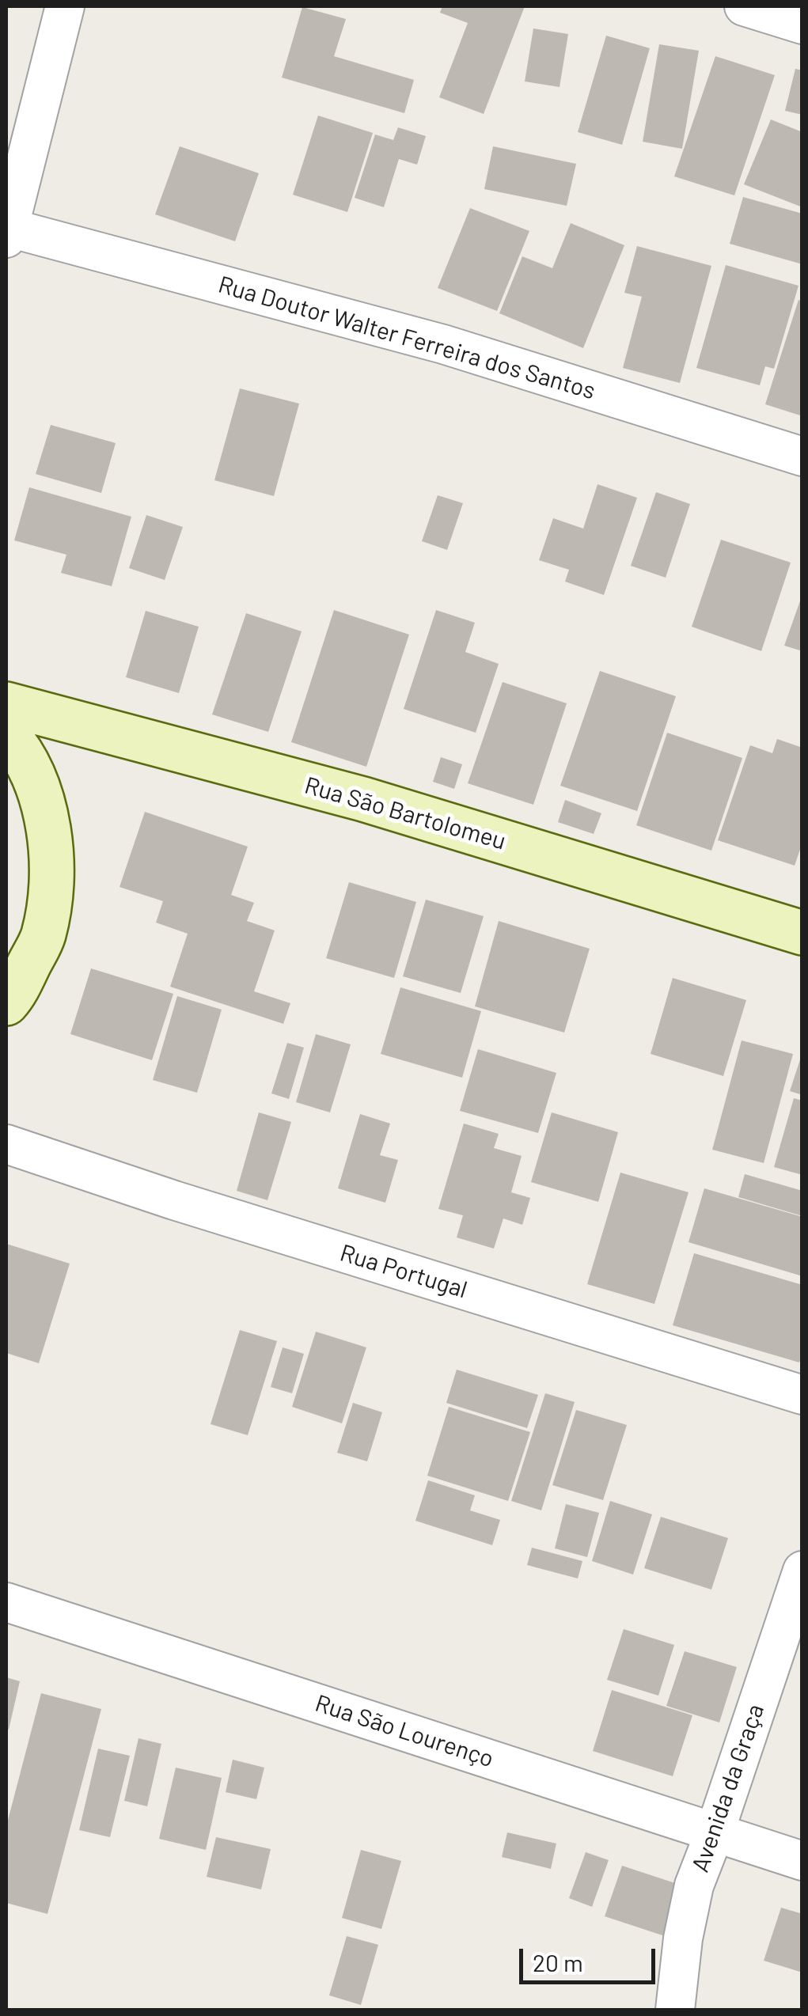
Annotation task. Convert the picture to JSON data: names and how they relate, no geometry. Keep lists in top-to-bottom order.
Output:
{
  "streets": {
    "street": [
      "Rua Doutor Walter Ferreira dos Santos",
      "Rua São Bartolomeu",
      "Rua Portugal",
      "Rua São Lourenço",
      "Avenida da Graça"
    ]
  },
  "crossings": [
    ["Rua São Lourenço", "Avenida da Graça"]
  ],
  "scale_bar": "20 m"
}
